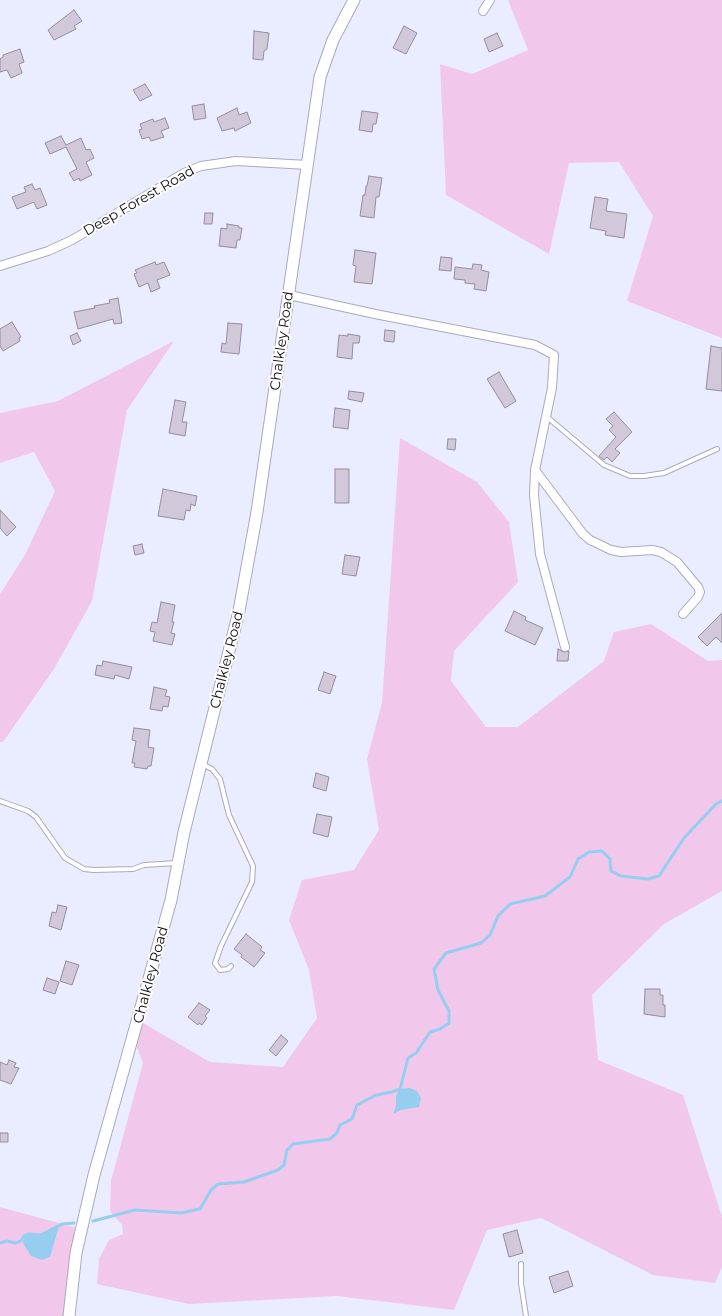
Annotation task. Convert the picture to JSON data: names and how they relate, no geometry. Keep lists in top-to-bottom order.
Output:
{
  "streets": {
    "street": ["Deep Forest Road", "Chalkley Road"]
  },
  "crossings": [
    ["Deep Forest Road", "Chalkley Road"]
  ]
}
